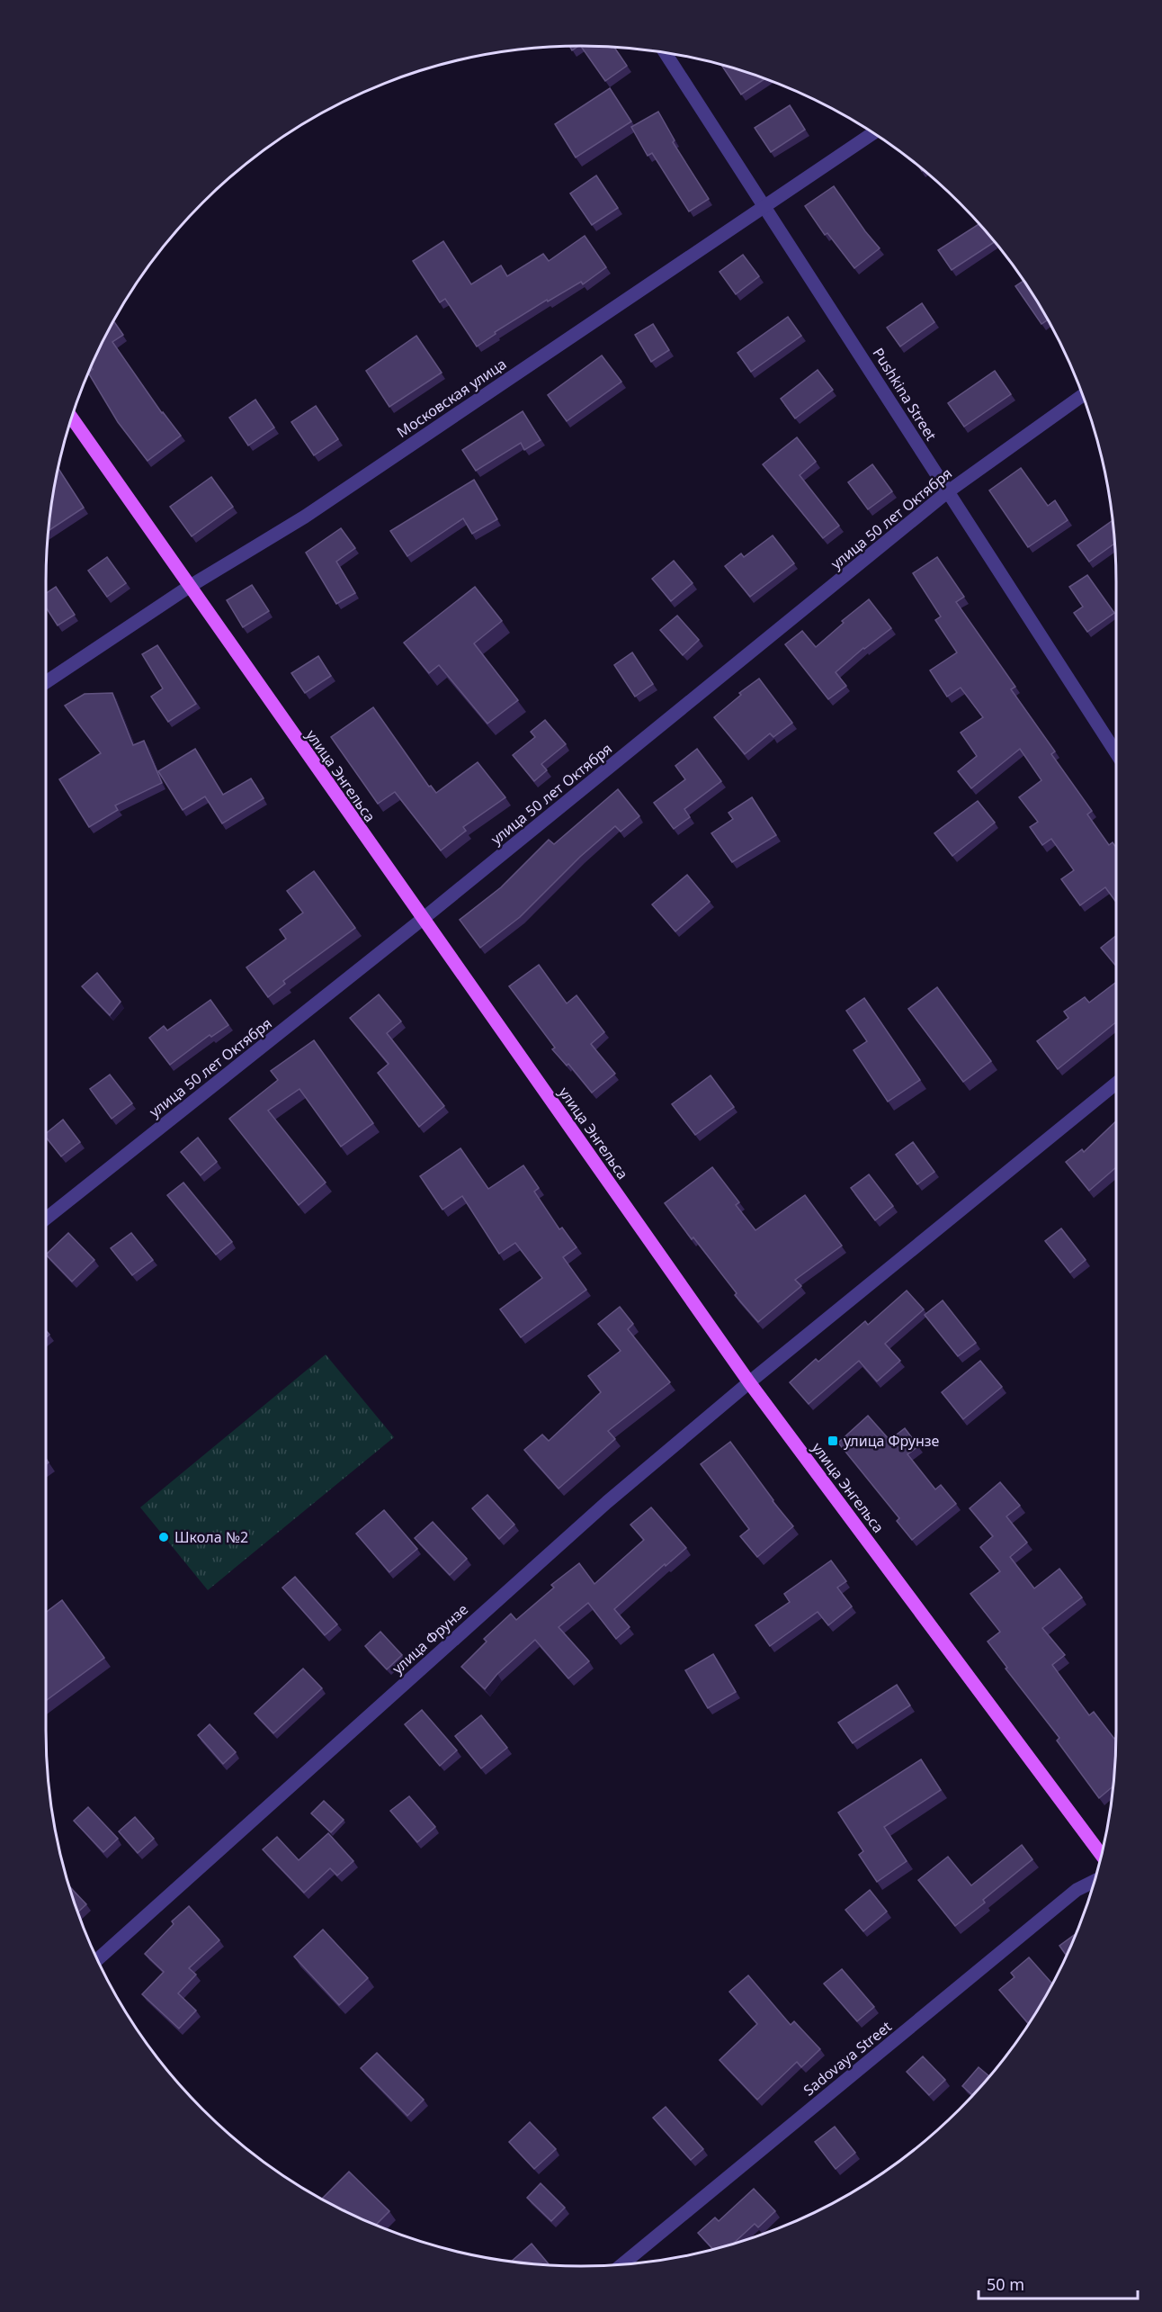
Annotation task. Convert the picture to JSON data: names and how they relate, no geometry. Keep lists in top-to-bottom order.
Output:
{
  "streets": {
    "main road": ["улица Энгельса"],
    "street": [
      "Pushkina Street",
      "Московская улица",
      "улица 50 лет Октября",
      "улица Фрунзе",
      "Sadovaya Street"
    ]
  },
  "crossings": [
    ["Pushkina Street", "Московская улица"],
    ["Pushkina Street", "улица 50 лет Октября"],
    ["Московская улица", "улица Энгельса"],
    ["улица 50 лет Октября", "улица Энгельса"],
    ["улица Энгельса", "улица Фрунзе"]
  ],
  "places": {
    "transit": ["улица Фрунзе"],
    "other": ["Школа №2"]
  },
  "scale_bar": "50 m"
}
